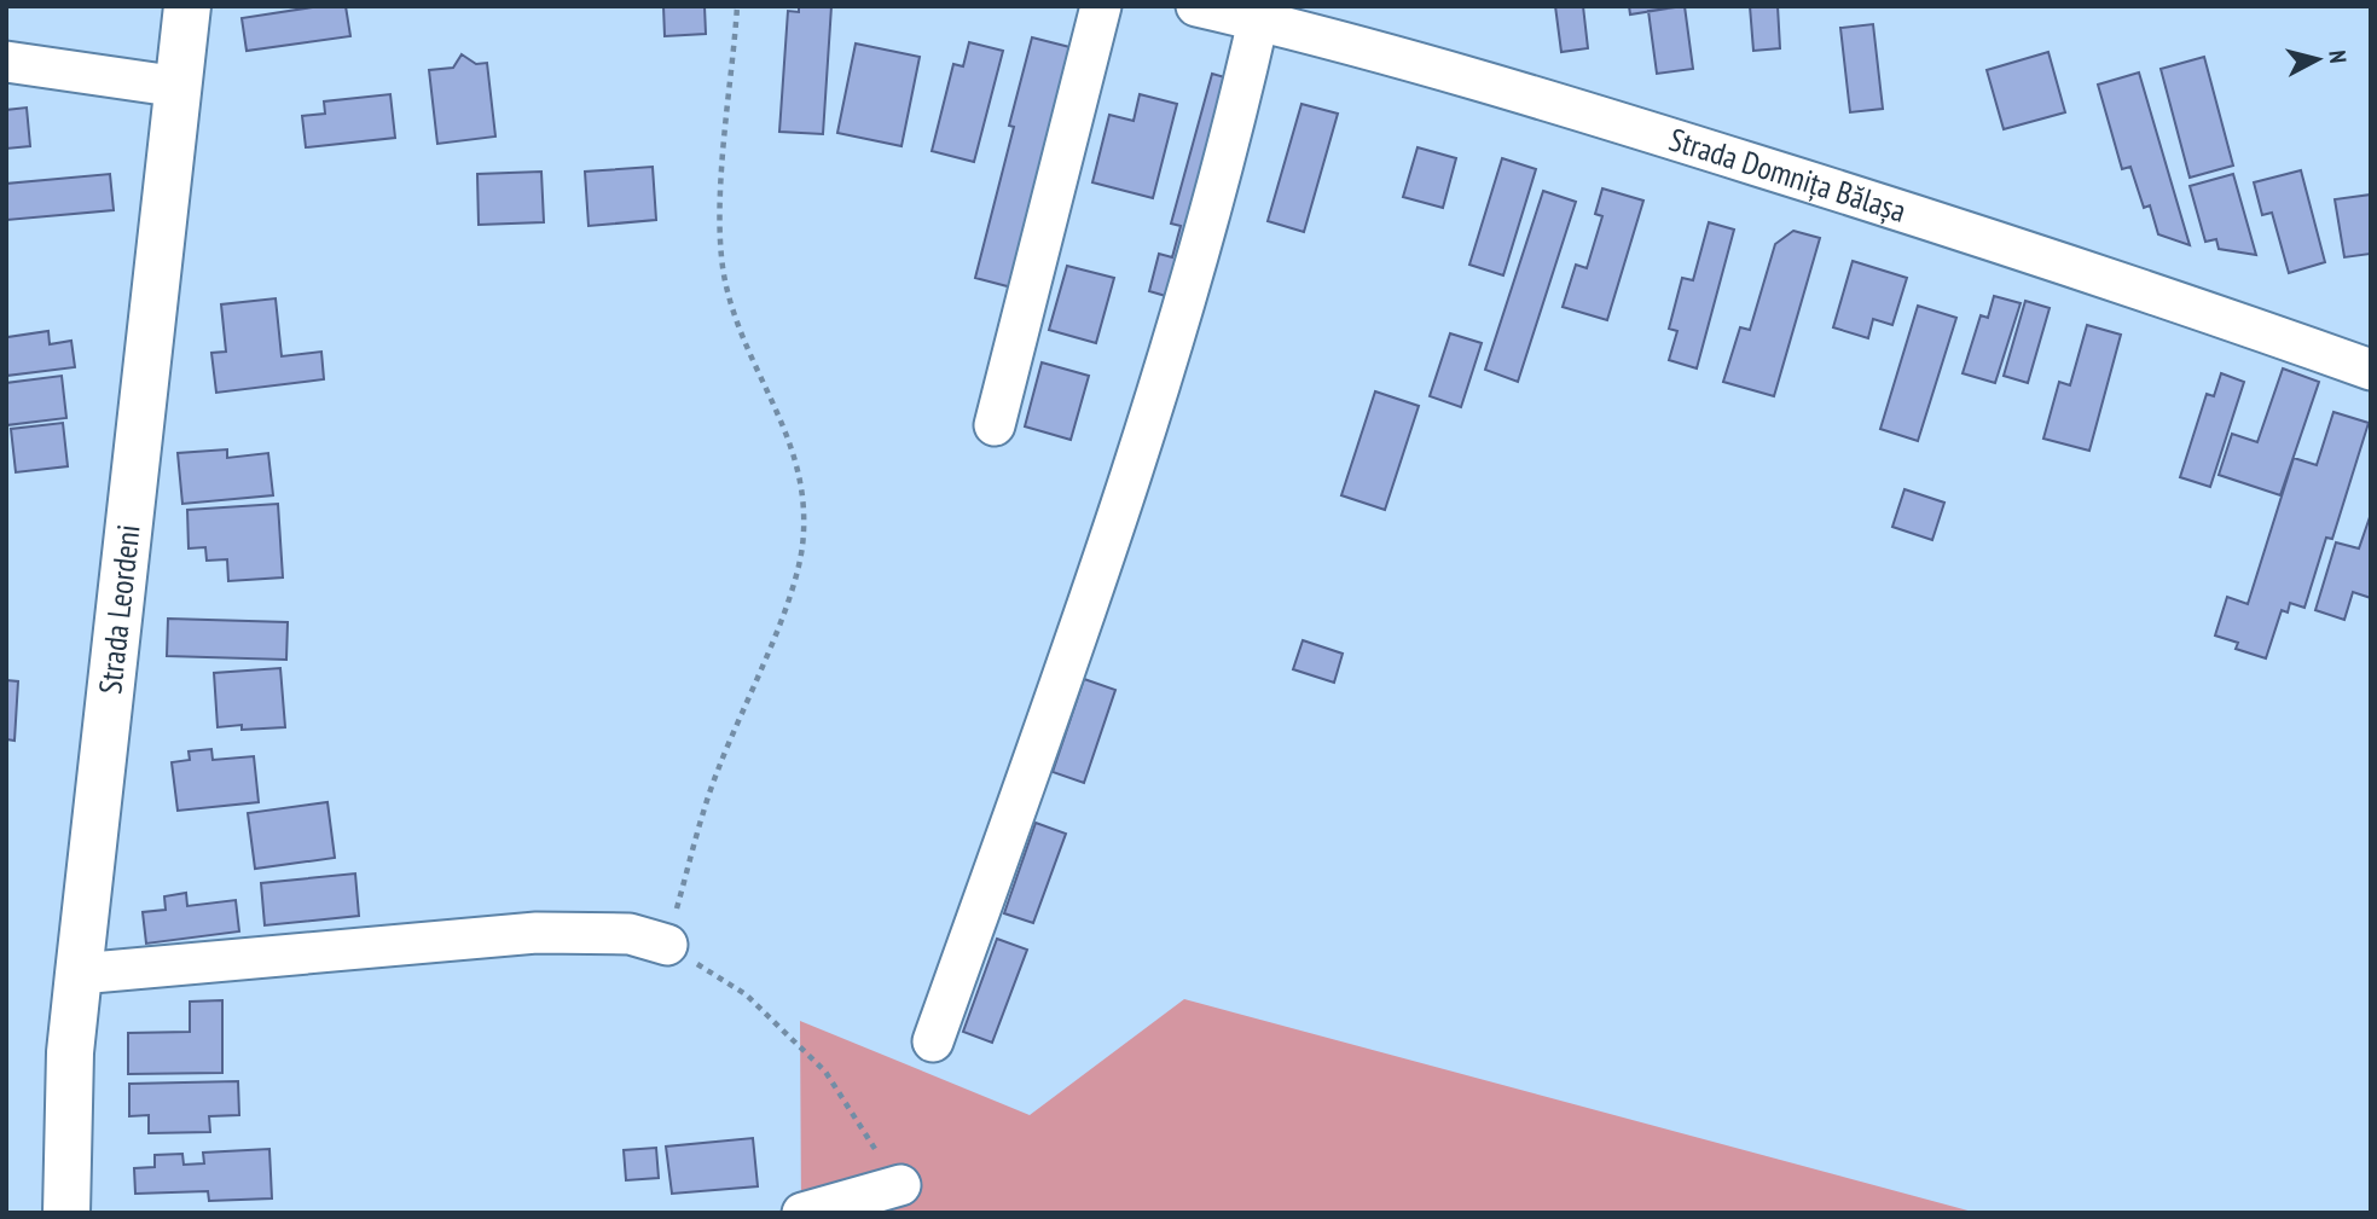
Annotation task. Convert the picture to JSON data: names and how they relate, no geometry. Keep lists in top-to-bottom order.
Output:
{
  "streets": {
    "main road": ["Strada Leordeni"],
    "street": ["Strada Domnița Bălașa"]
  },
  "north": "right"
}
